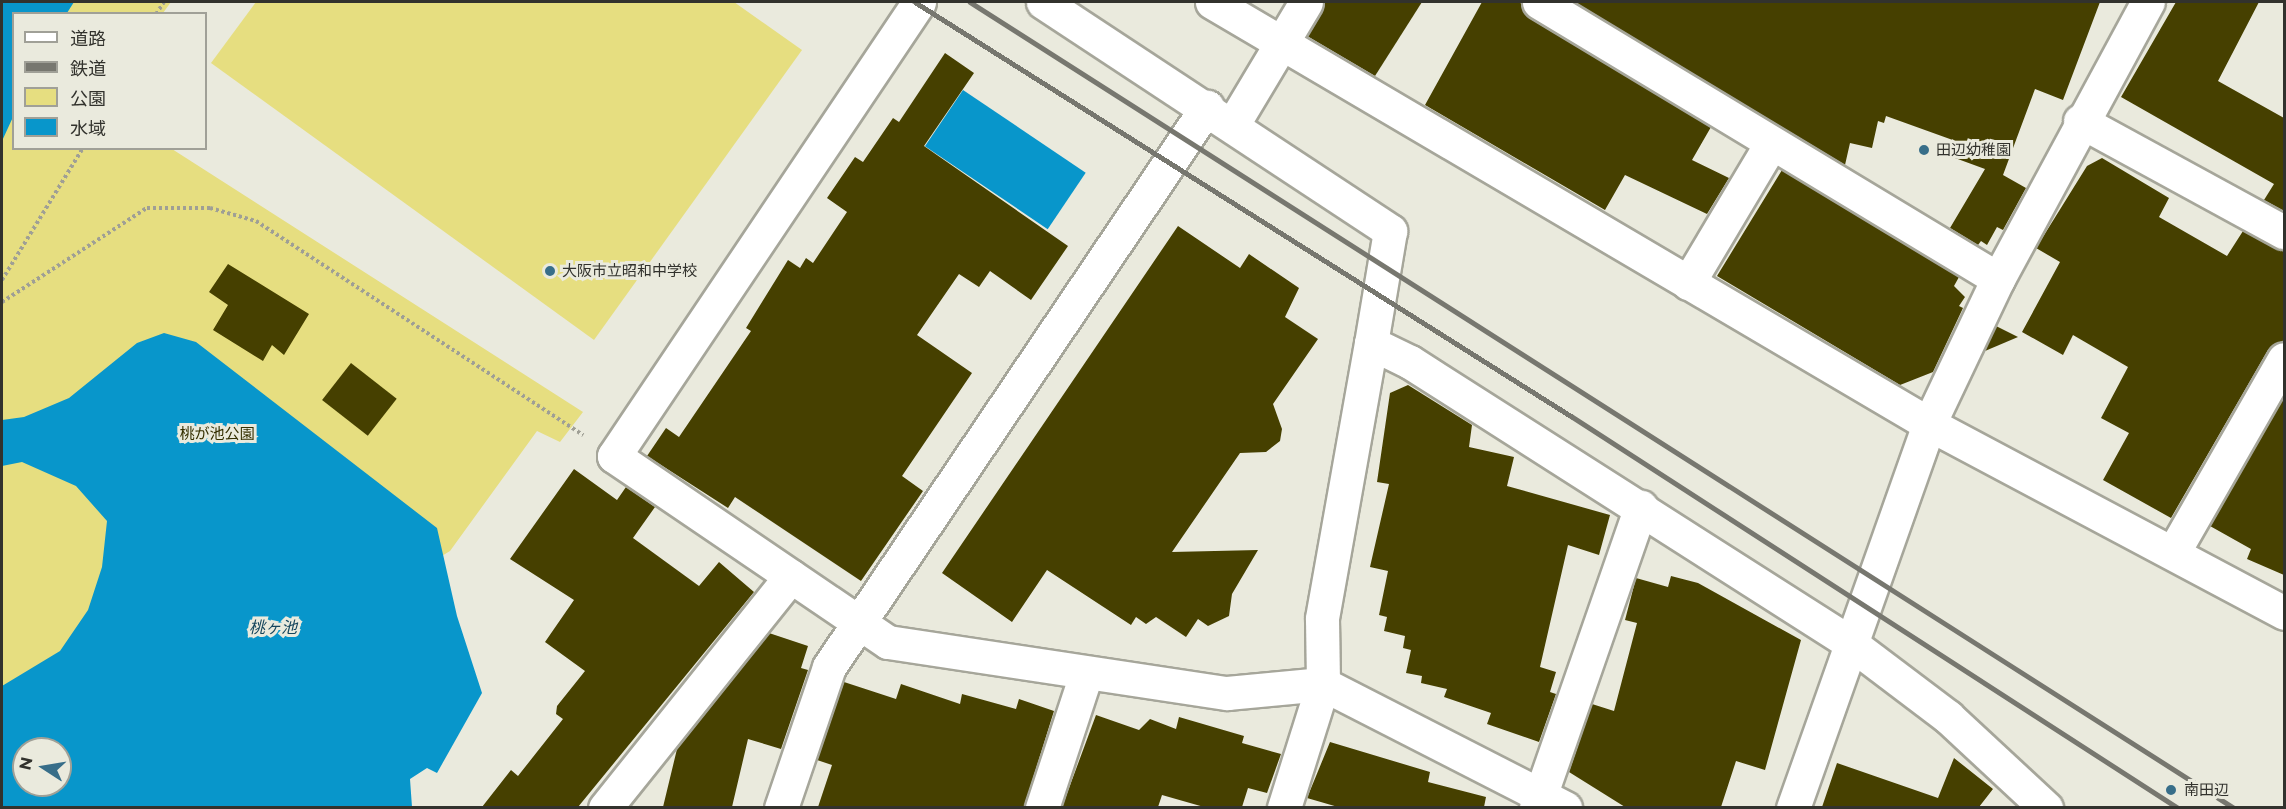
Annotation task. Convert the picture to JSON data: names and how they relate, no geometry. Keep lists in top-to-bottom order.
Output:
{
  "water": ["桃ヶ池"],
  "parks": ["桃が池公園"],
  "places": ["田辺幼稚園", "大阪市立昭和中学校", "南田辺"],
  "legend": [
    "道路",
    "鉄道",
    "公園",
    "水域"
  ],
  "north": "left"
}
